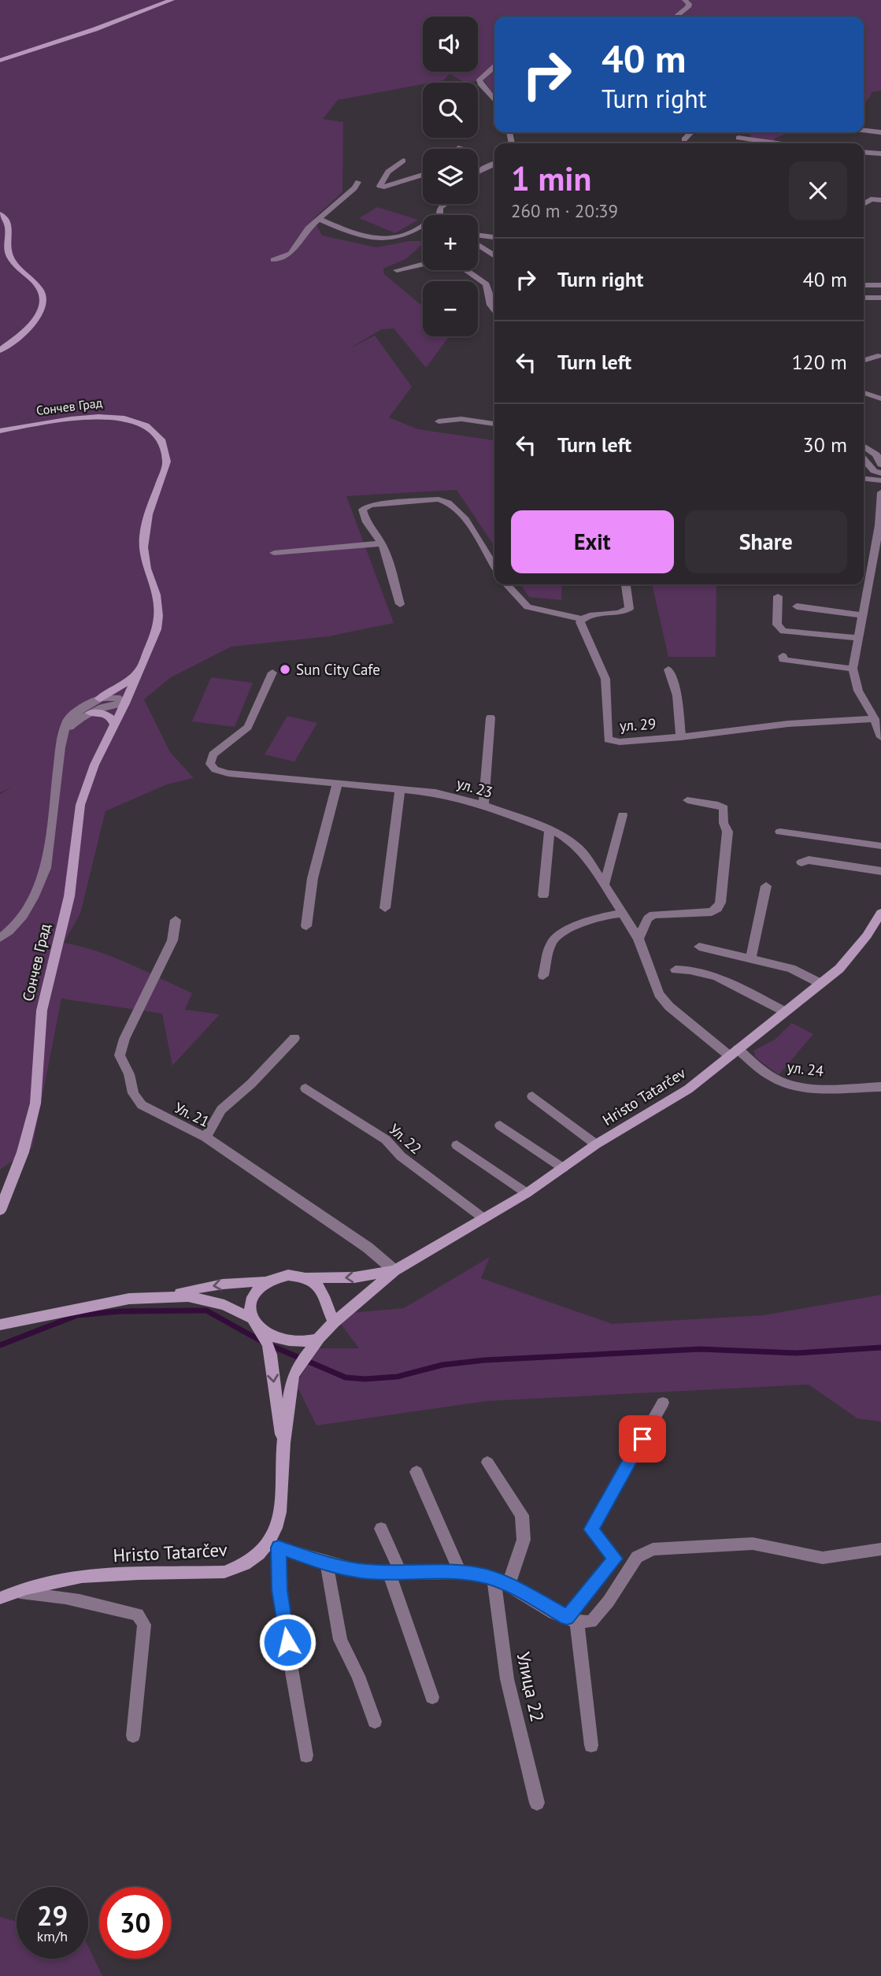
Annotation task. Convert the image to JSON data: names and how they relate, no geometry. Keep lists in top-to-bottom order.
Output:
{
  "streets": {
    "main road": ["Сончев Град", "Hristo Tatarčev"],
    "street": [
      "ул. 29",
      "ул. 23",
      "ул. 24",
      "Ул. 21",
      "Ул. 22",
      "Улица 22"
    ]
  },
  "crossings": [
    ["ул. 23", "ул. 24"],
    ["ул. 23", "Hristo Tatarčev"],
    ["ул. 24", "Hristo Tatarčev"],
    ["Hristo Tatarčev", "Ул. 21"],
    ["Hristo Tatarčev", "Ул. 22"]
  ],
  "places": ["Sun City Cafe"],
  "page": {
    "map_buttons": ["+", "−"],
    "turn": ["40 m", "Turn right"],
    "heading": ["1 min", "260 m · 20:39"],
    "list": [
      {
        "name": "Turn right",
        "value": "40 m"
      },
      {
        "name": "Turn left",
        "value": "120 m"
      },
      {
        "name": "Turn left",
        "value": "30 m"
      }
    ],
    "buttons": ["Exit", "Share"],
    "speed": "29 km/h",
    "limit": "30"
  }
}
